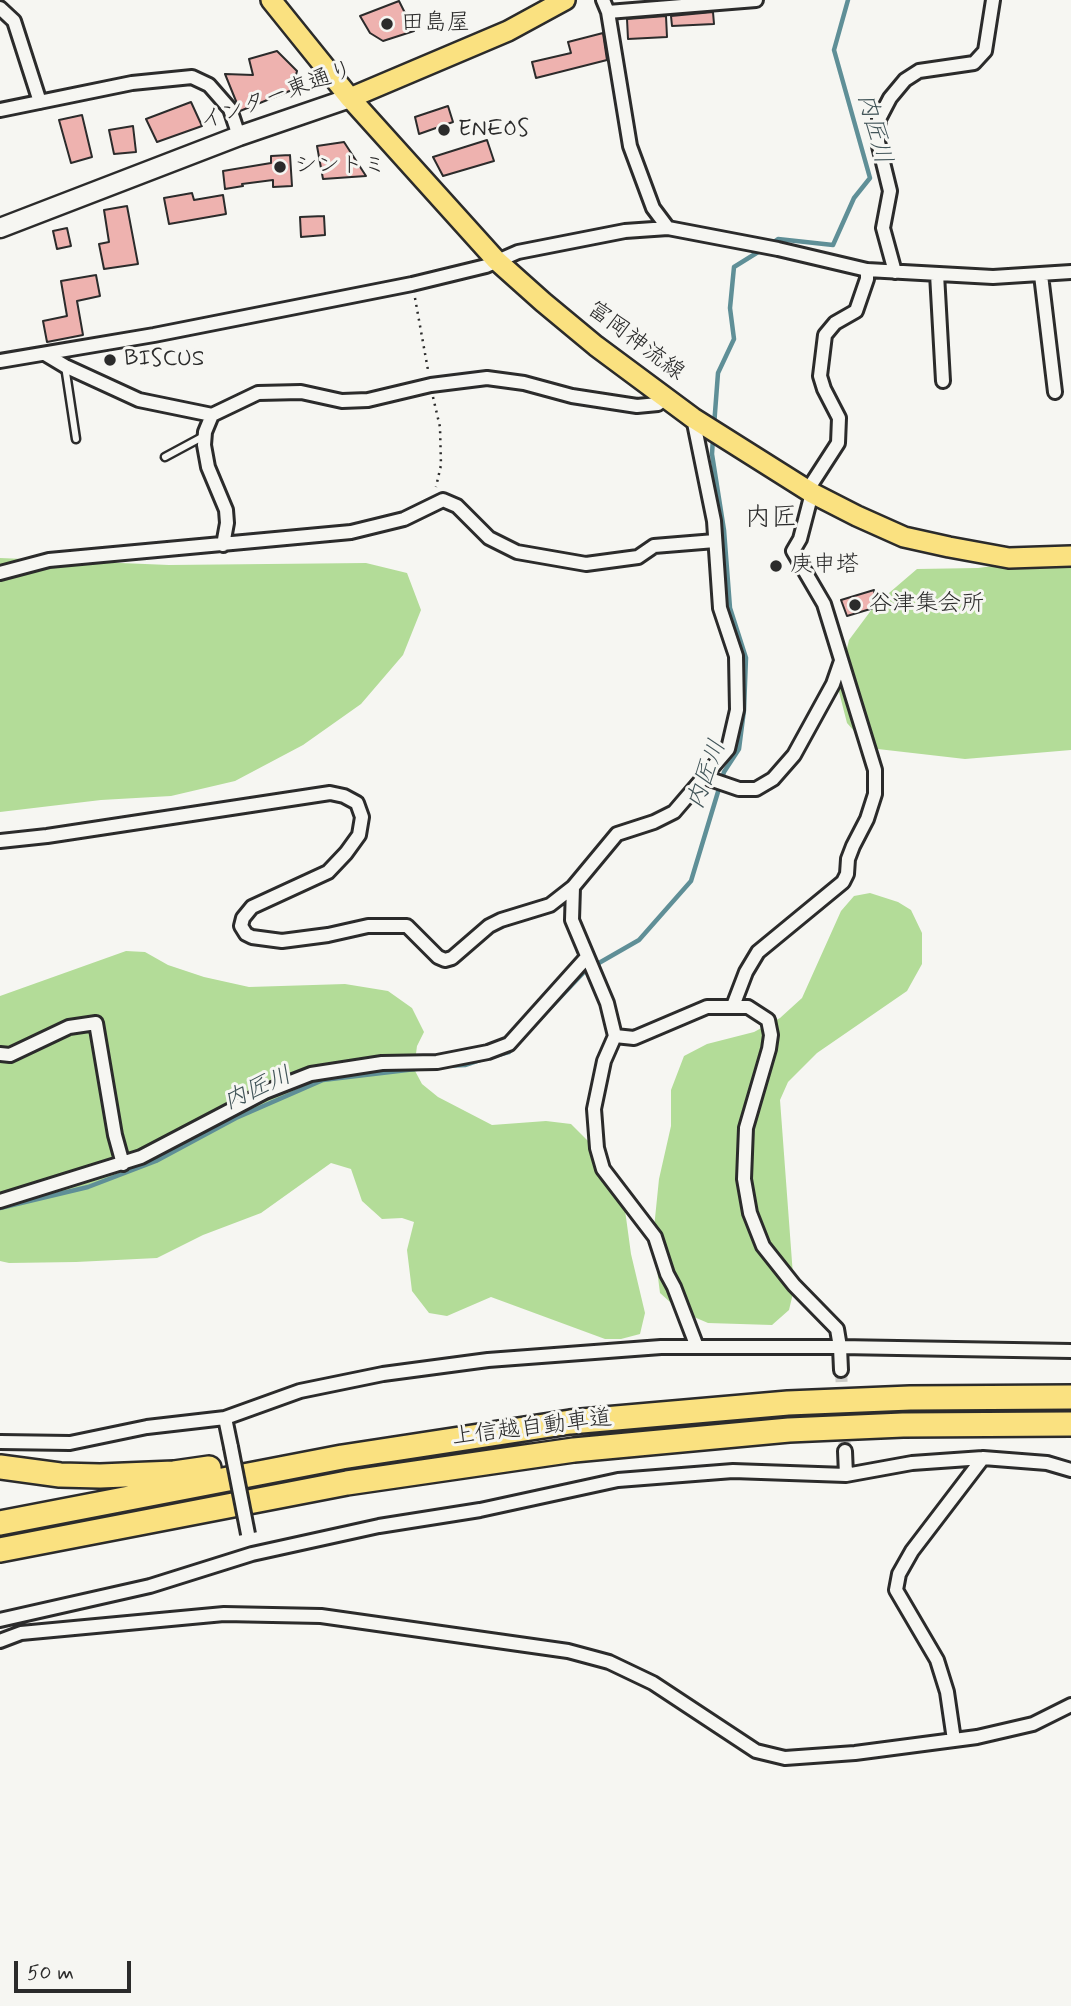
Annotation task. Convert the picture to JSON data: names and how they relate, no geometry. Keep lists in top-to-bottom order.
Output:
{
  "streets": {
    "highway": ["上信越自動車道"],
    "main road": ["インター東通り", "富岡神流線"]
  },
  "crossings": [
    ["インター東通り", "富岡神流線"]
  ],
  "districts": ["内匠"],
  "water": ["内匠川"],
  "places": [
    "田島屋",
    "ENEOS",
    "シントミ",
    "BISCUS",
    "庚申塔",
    "谷津集会所"
  ],
  "scale_bar": "50 m"
}
